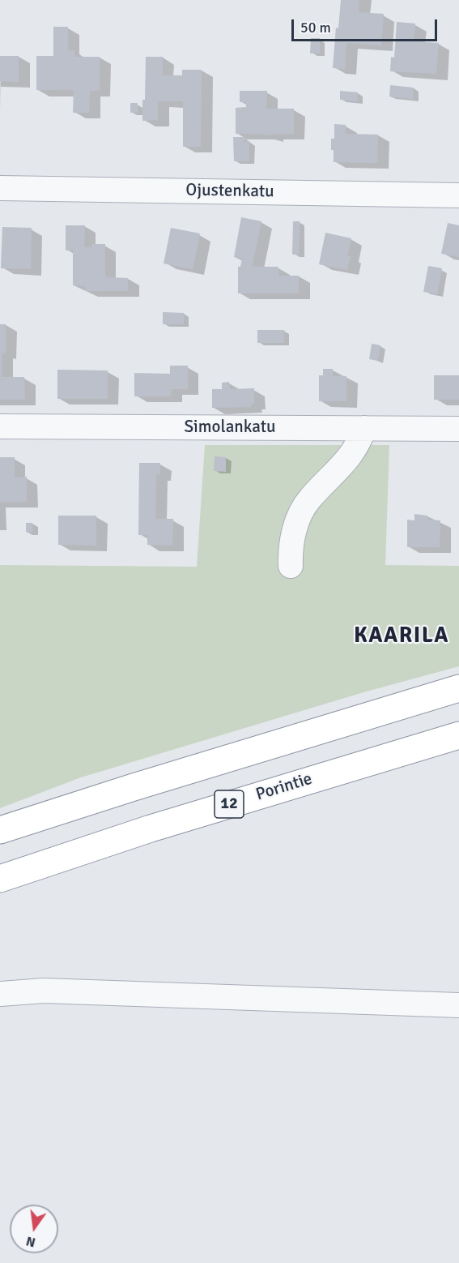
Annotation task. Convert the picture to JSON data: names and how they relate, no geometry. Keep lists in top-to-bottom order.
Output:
{
  "streets": {
    "highway": ["Porintie", "12"],
    "street": ["Ojustenkatu", "Simolankatu"]
  },
  "districts": ["KAARILA"],
  "scale_bar": "50 m",
  "north": "bottom"
}
